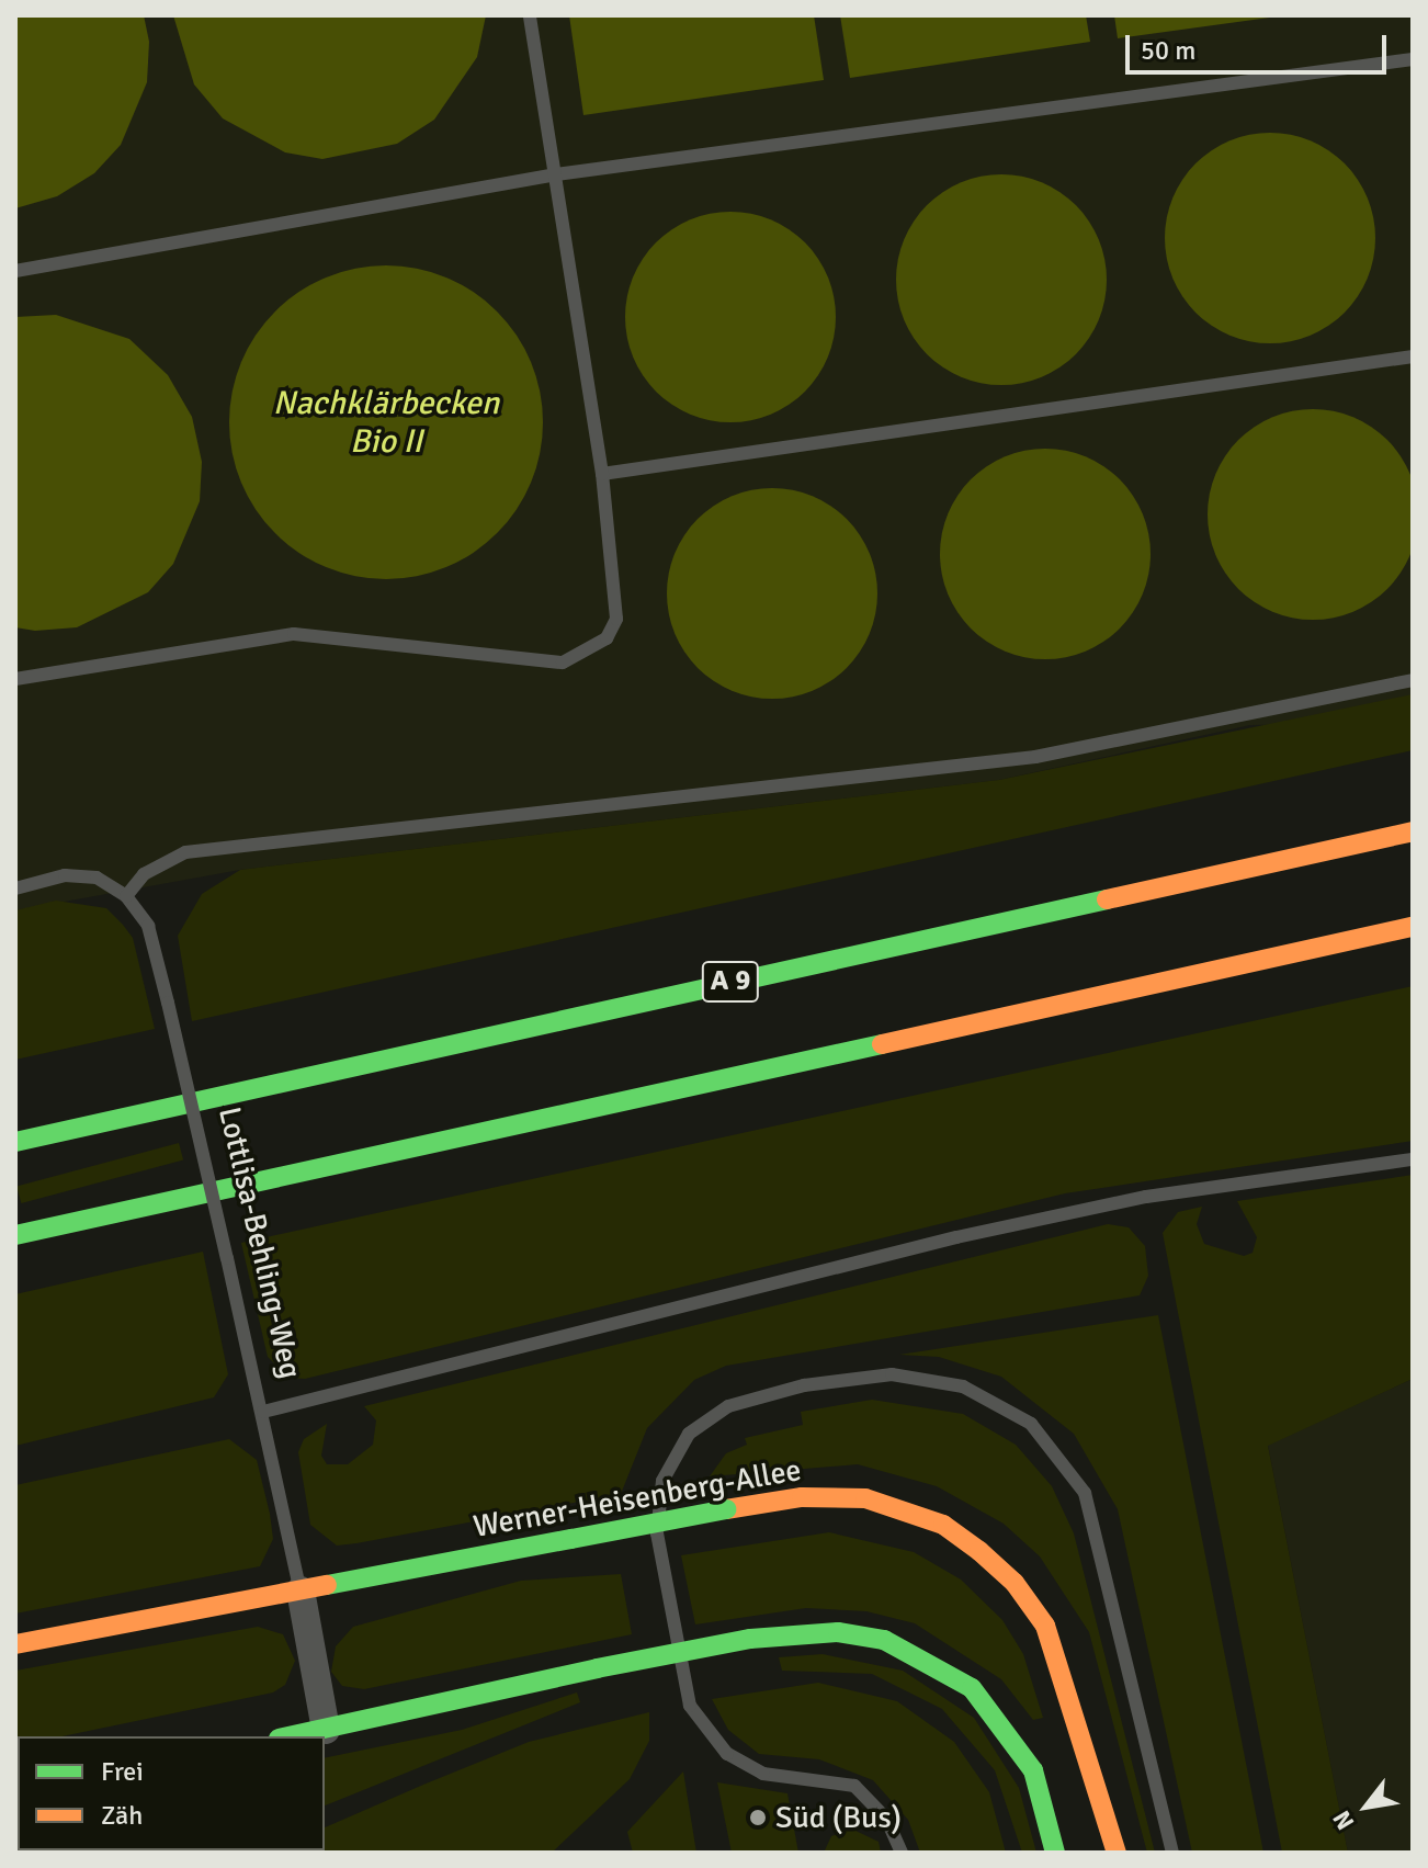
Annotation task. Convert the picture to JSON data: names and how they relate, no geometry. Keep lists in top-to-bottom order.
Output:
{
  "streets": {
    "main road": ["A 9", "Werner-Heisenberg-Allee"],
    "street": ["Lottlisa-Behling-Weg"]
  },
  "crossings": [
    ["Lottlisa-Behling-Weg", "Werner-Heisenberg-Allee"]
  ],
  "water": ["Nachklärbecken Bio II"],
  "places": ["Süd (Bus)"],
  "legend": ["Frei", "Zäh"],
  "scale_bar": "50 m",
  "north": "bottom left"
}
